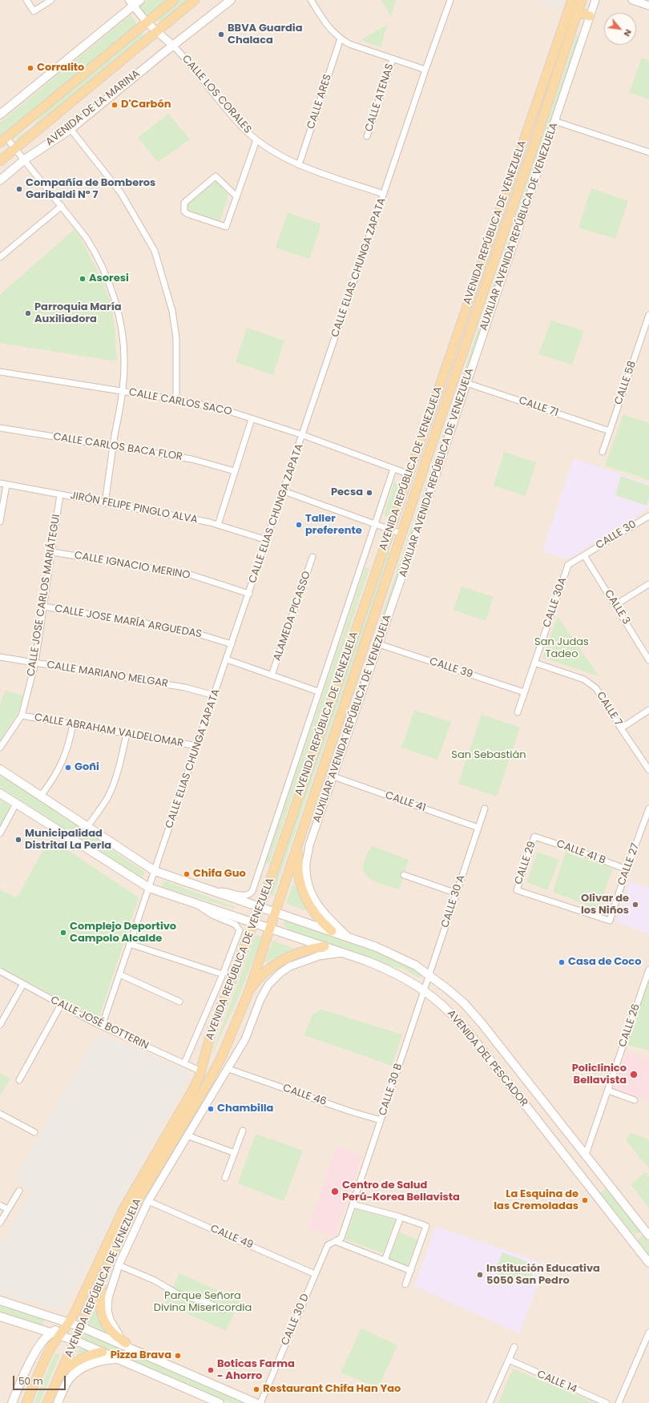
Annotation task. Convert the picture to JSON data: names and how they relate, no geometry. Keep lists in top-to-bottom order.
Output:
{
  "streets": {
    "main road": ["AVENIDA DE LA MARINA", "AVENIDA REPÚBLICA DE VENEZUELA", "AVENIDA DEL PESCADOR"],
    "street": [
      "CALLE LOS CORALES",
      "CALLE ATENAS",
      "CALLE ARES",
      "AUXILIAR AVENIDA REPÚBLICA DE VENEZUELA",
      "CALLE ELIAS CHUNGA ZAPATA",
      "CALLE 58",
      "CALLE CARLOS SACO",
      "CALLE 71",
      "CALLE CARLOS BACA FLOR",
      "JIRÓN FELIPE PINGLO ALVA",
      "CALLE 30",
      "CALLE IGNACIO MERINO",
      "CALLE JOSE CARLOS MARIÁTEGUI",
      "CALLE 30A",
      "CALLE 3",
      "ALAMEDA PICASSO",
      "CALLE JOSE MARÍA ARGUEDAS",
      "CALLE 39",
      "CALLE MARIANO MELGAR",
      "CALLE 7",
      "CALLE ABRAHAM VALDELOMAR",
      "CALLE 41",
      "CALLE 41 B",
      "CALLE 29",
      "CALLE 27",
      "CALLE 30 A",
      "CALLE JOSÉ BOTTERIN",
      "CALLE 26",
      "CALLE 30 B",
      "CALLE 46",
      "CALLE 49",
      "CALLE 30 D",
      "CALLE 14"
    ]
  },
  "crossings": [
    ["CALLE LOS CORALES", "CALLE ARES"],
    ["CALLE LOS CORALES", "AVENIDA DE LA MARINA"],
    ["CALLE LOS CORALES", "CALLE ELIAS CHUNGA ZAPATA"],
    ["AVENIDA REPÚBLICA DE VENEZUELA", "CALLE CARLOS SACO"],
    ["AVENIDA REPÚBLICA DE VENEZUELA", "CALLE JOSÉ BOTTERIN"],
    ["AVENIDA REPÚBLICA DE VENEZUELA", "AVENIDA DEL PESCADOR"],
    ["AUXILIAR AVENIDA REPÚBLICA DE VENEZUELA", "CALLE 71"],
    ["AUXILIAR AVENIDA REPÚBLICA DE VENEZUELA", "CALLE 39"],
    ["AUXILIAR AVENIDA REPÚBLICA DE VENEZUELA", "CALLE 41"],
    ["AUXILIAR AVENIDA REPÚBLICA DE VENEZUELA", "AVENIDA DEL PESCADOR"],
    ["CALLE ELIAS CHUNGA ZAPATA", "CALLE CARLOS SACO"],
    ["CALLE ELIAS CHUNGA ZAPATA", "JIRÓN FELIPE PINGLO ALVA"],
    ["CALLE ELIAS CHUNGA ZAPATA", "CALLE IGNACIO MERINO"],
    ["CALLE ELIAS CHUNGA ZAPATA", "CALLE JOSE MARÍA ARGUEDAS"],
    ["CALLE ELIAS CHUNGA ZAPATA", "CALLE MARIANO MELGAR"],
    ["CALLE ELIAS CHUNGA ZAPATA", "CALLE ABRAHAM VALDELOMAR"],
    ["CALLE ELIAS CHUNGA ZAPATA", "CALLE JOSÉ BOTTERIN"],
    ["CALLE ELIAS CHUNGA ZAPATA", "AVENIDA DEL PESCADOR"],
    ["CALLE 58", "CALLE 71"],
    ["JIRÓN FELIPE PINGLO ALVA", "CALLE JOSE CARLOS MARIÁTEGUI"],
    ["CALLE 30", "CALLE 30A"],
    ["CALLE 30", "CALLE 3"],
    ["CALLE IGNACIO MERINO", "CALLE JOSE CARLOS MARIÁTEGUI"],
    ["CALLE JOSE CARLOS MARIÁTEGUI", "CALLE JOSE MARÍA ARGUEDAS"],
    ["CALLE JOSE CARLOS MARIÁTEGUI", "CALLE MARIANO MELGAR"],
    ["CALLE JOSE CARLOS MARIÁTEGUI", "CALLE ABRAHAM VALDELOMAR"],
    ["CALLE 30A", "CALLE 3"],
    ["CALLE 30A", "CALLE 39"],
    ["CALLE 30A", "CALLE 7"],
    ["CALLE 41", "CALLE 30 A"],
    ["CALLE 41 B", "CALLE 29"],
    ["CALLE 41 B", "CALLE 27"],
    ["CALLE 29", "CALLE 27"],
    ["CALLE 30 A", "AVENIDA DEL PESCADOR"],
    ["CALLE 30 A", "CALLE 30 B"],
    ["CALLE 26", "AVENIDA DEL PESCADOR"],
    ["AVENIDA DEL PESCADOR", "CALLE 30 B"],
    ["CALLE 30 B", "CALLE 46"],
    ["CALLE 30 B", "CALLE 30 D"],
    ["CALLE 49", "CALLE 30 D"]
  ],
  "parks": ["San Judas Tadeo", "San Sebastián", "Parque Señora Divina Misericordia"],
  "places": [
    "BBVA Guardia Chalaca",
    "Corralito",
    "D'Carbón",
    "Compañía de Bomberos Garibaldi Nº 7",
    "Asoresi",
    "Parroquia María Auxiliadora",
    "Pecsa",
    "Taller preferente",
    "Goñi",
    "Municipalidad Distrital La Perla",
    "Chifa Guo",
    "Olivar de los Niños",
    "Complejo Deportivo Campolo Alcalde",
    "Casa de Coco",
    "Policlinico Bellavista",
    "Chambilla",
    "Centro de Salud Perú-Korea Bellavista",
    "La Esquina de las Cremoladas",
    "Institución Educativa 5050 San Pedro",
    "Pizza Brava",
    "Boticas Farma - Ahorro",
    "Restaurant Chifa Han Yao"
  ],
  "scale_bar": "50 m",
  "north": "bottom right"
}
